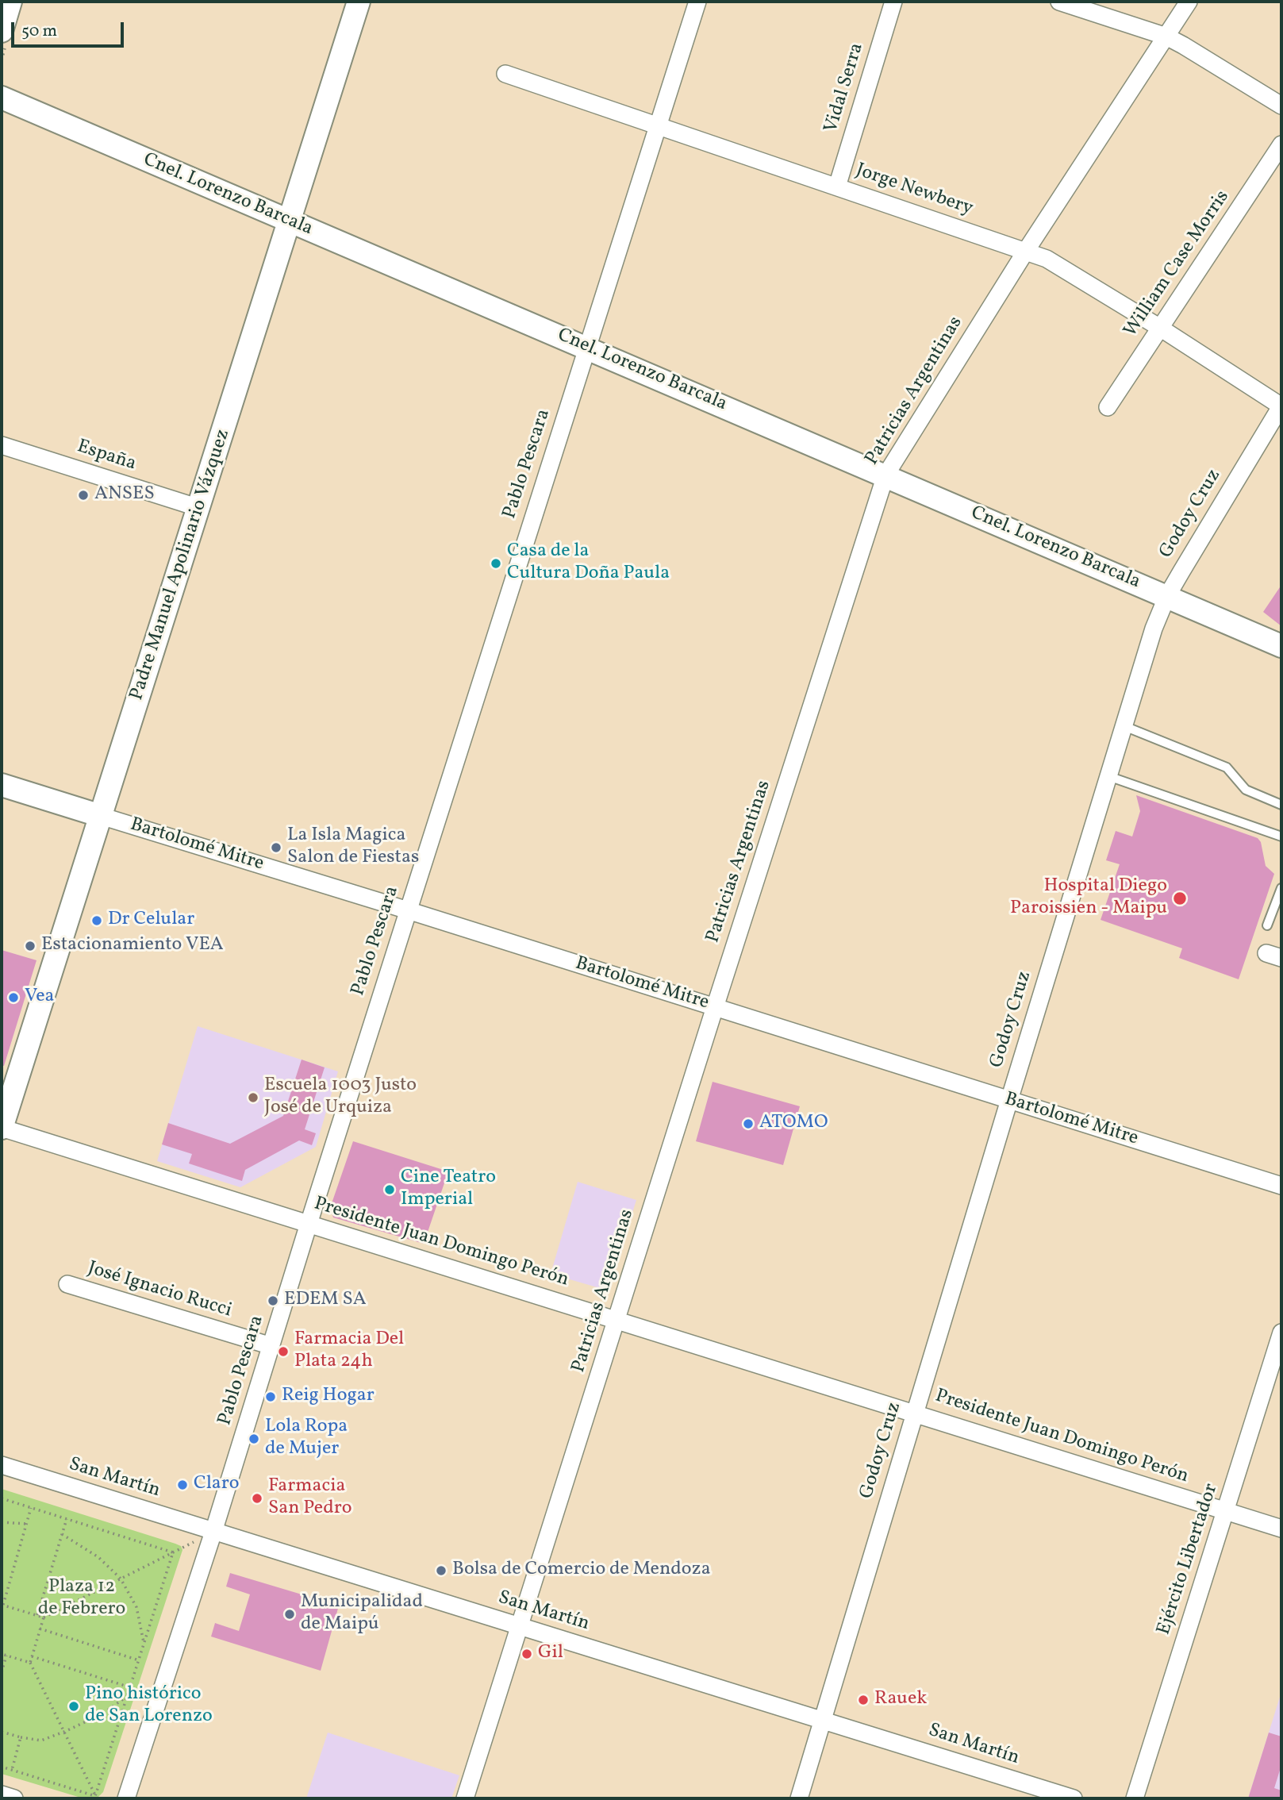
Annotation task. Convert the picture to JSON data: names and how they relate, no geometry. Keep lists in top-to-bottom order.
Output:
{
  "streets": {
    "street": [
      "Vidal Serra",
      "Jorge Newbery",
      "Cnel. Lorenzo Barcala",
      "William Case Morris",
      "Patricias Argentinas",
      "España",
      "Pablo Pescara",
      "Godoy Cruz",
      "Padre Manuel Apolinario Vázquez",
      "Bartolomé Mitre",
      "Presidente Juan Domingo Perón",
      "José Ignacio Rucci",
      "San Martín",
      "Ejército Libertador"
    ]
  },
  "crossings": [
    ["Vidal Serra", "Jorge Newbery"],
    ["Jorge Newbery", "William Case Morris"],
    ["Jorge Newbery", "Patricias Argentinas"],
    ["Jorge Newbery", "Pablo Pescara"],
    ["Jorge Newbery", "Godoy Cruz"],
    ["Cnel. Lorenzo Barcala", "Patricias Argentinas"],
    ["Cnel. Lorenzo Barcala", "Pablo Pescara"],
    ["Cnel. Lorenzo Barcala", "Godoy Cruz"],
    ["Cnel. Lorenzo Barcala", "Padre Manuel Apolinario Vázquez"],
    ["Patricias Argentinas", "Bartolomé Mitre"],
    ["Patricias Argentinas", "Presidente Juan Domingo Perón"],
    ["Patricias Argentinas", "San Martín"],
    ["España", "Padre Manuel Apolinario Vázquez"],
    ["Pablo Pescara", "Bartolomé Mitre"],
    ["Pablo Pescara", "Presidente Juan Domingo Perón"],
    ["Pablo Pescara", "José Ignacio Rucci"],
    ["Pablo Pescara", "San Martín"],
    ["Godoy Cruz", "Bartolomé Mitre"],
    ["Godoy Cruz", "Presidente Juan Domingo Perón"],
    ["Godoy Cruz", "San Martín"],
    ["Padre Manuel Apolinario Vázquez", "Bartolomé Mitre"],
    ["Padre Manuel Apolinario Vázquez", "Presidente Juan Domingo Perón"],
    ["Presidente Juan Domingo Perón", "Ejército Libertador"]
  ],
  "parks": ["Plaza 12 de Febrero"],
  "places": [
    "ANSES",
    "Casa de la Cultura Doña Paula",
    "La Isla Magica Salon de Fiestas",
    "Hospital Diego Paroissien - Maipu",
    "Dr Celular",
    "Estacionamiento VEA",
    "Vea",
    "Escuela 1003 Justo José de Urquiza",
    "ATOMO",
    "Cine Teatro Imperial",
    "EDEM SA",
    "Farmacia Del Plata 24h",
    "Reig Hogar",
    "Lola Ropa de Mujer",
    "Claro",
    "Farmacia San Pedro",
    "Bolsa de Comercio de Mendoza",
    "Municipalidad de Maipú",
    "Gil",
    "Rauek",
    "Pino histórico de San Lorenzo"
  ],
  "scale_bar": "50 m"
}
